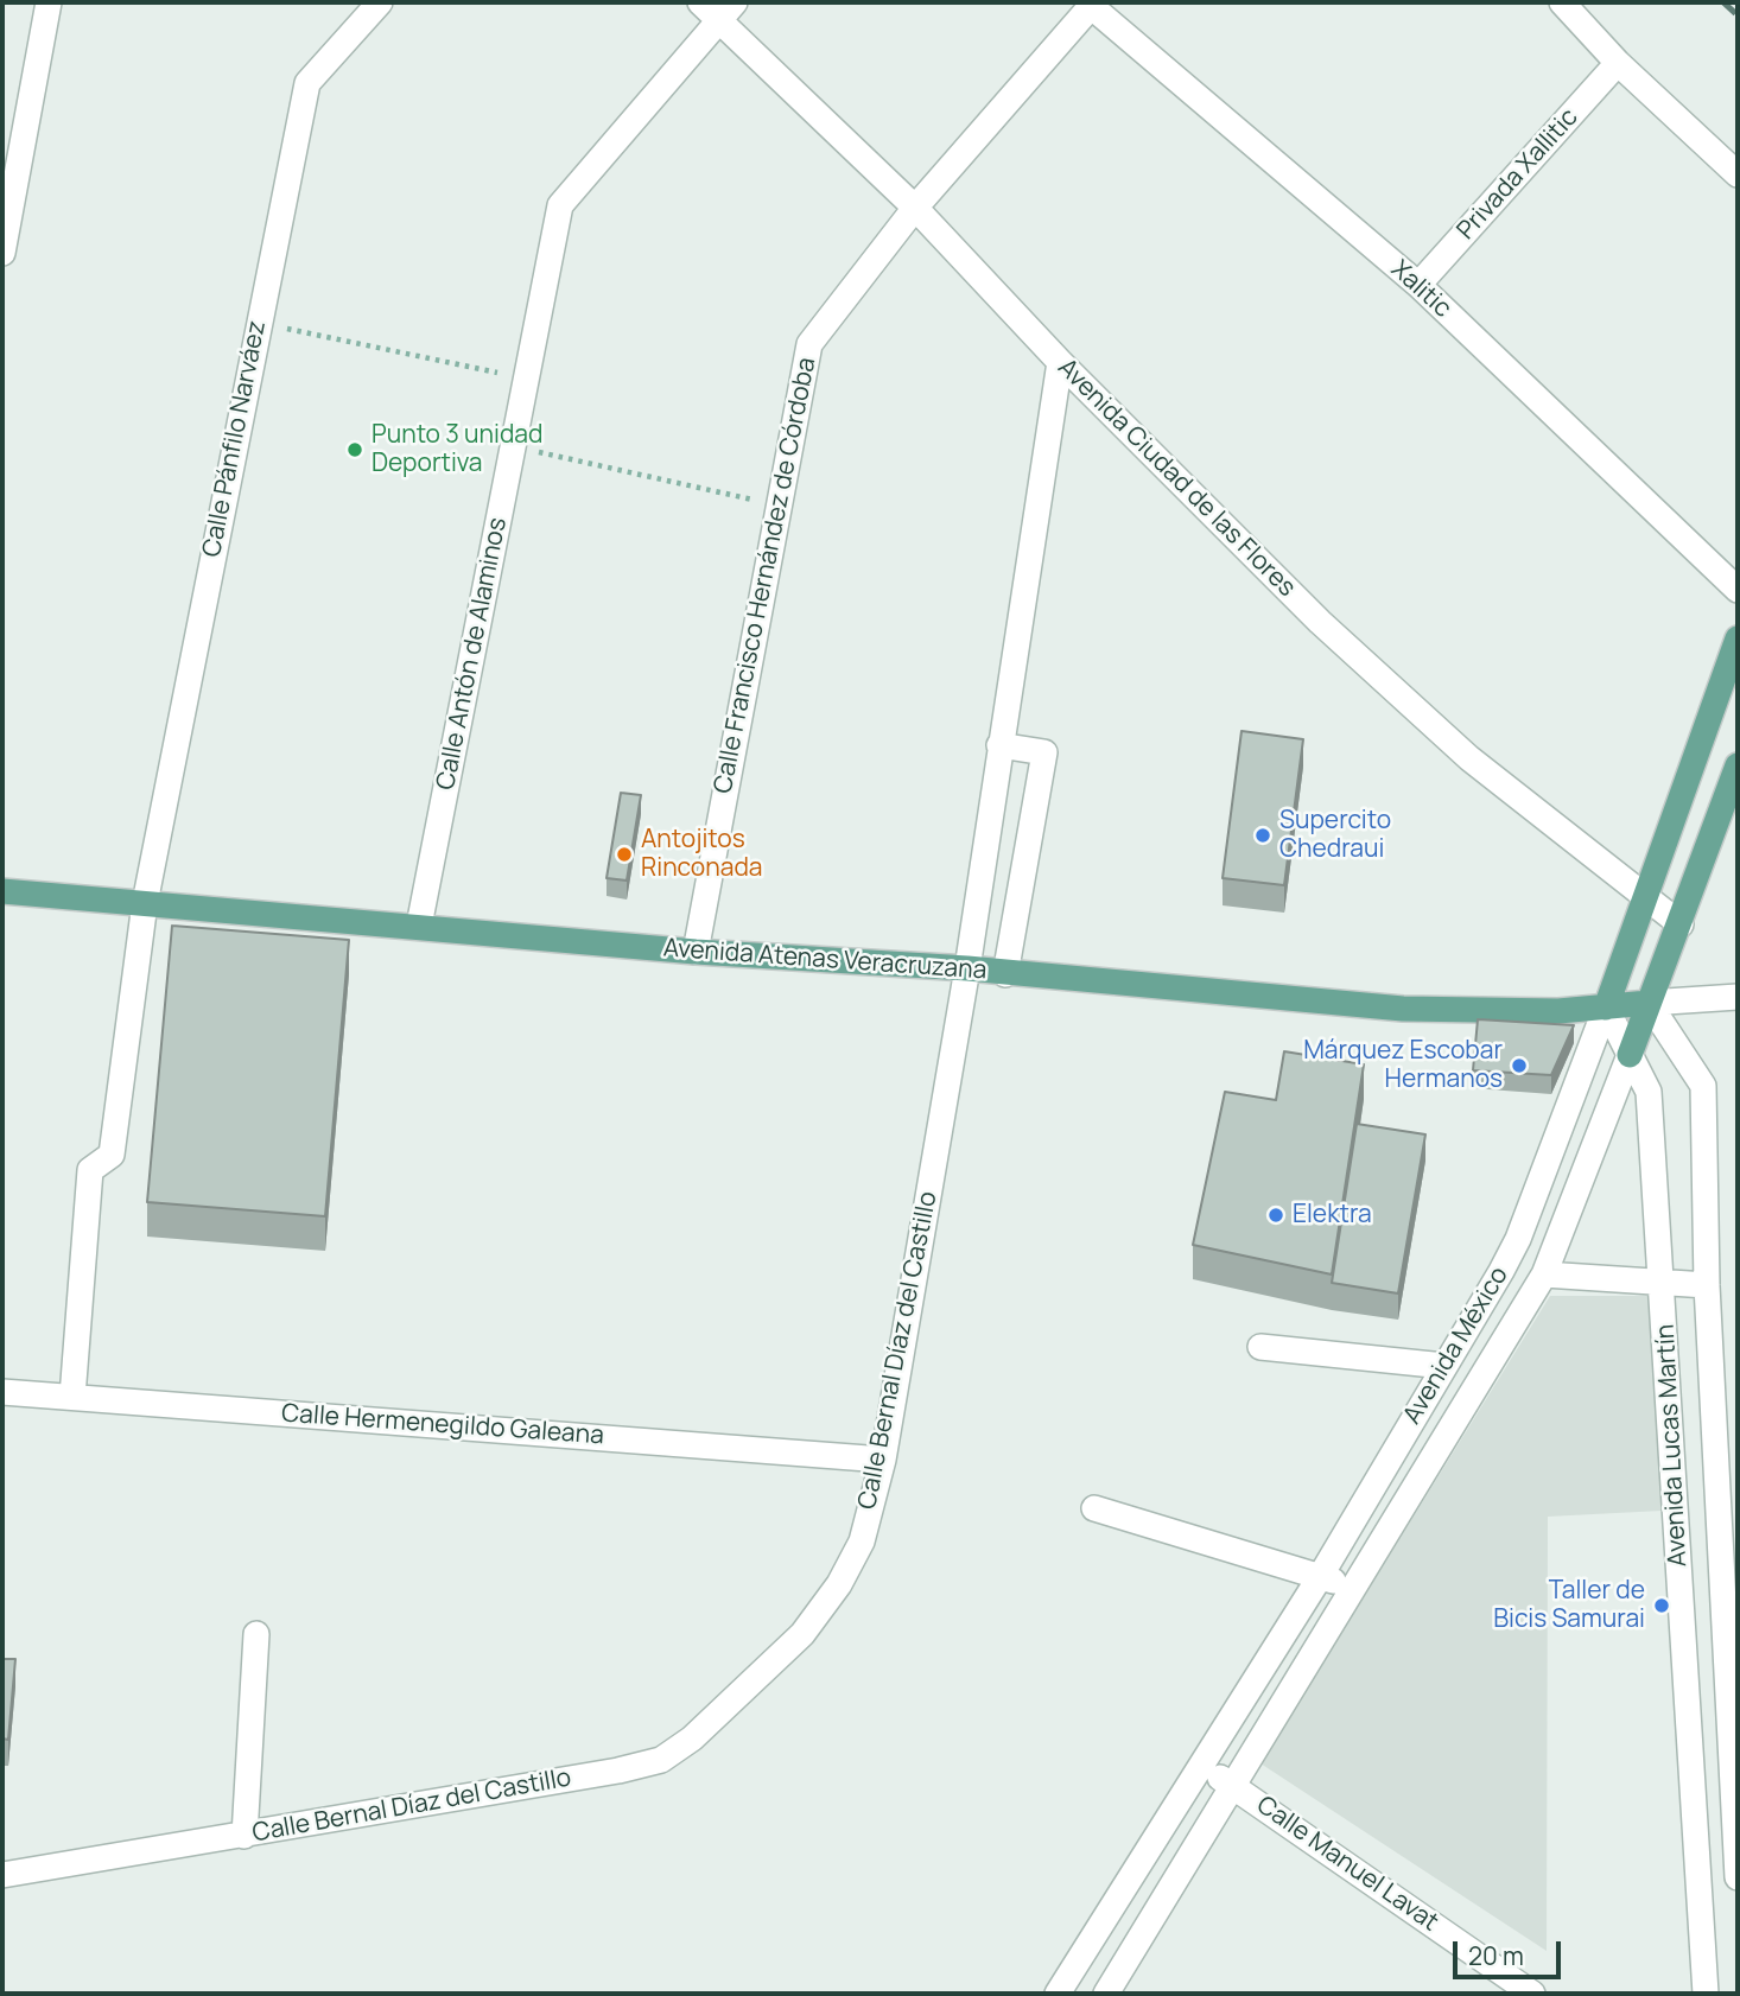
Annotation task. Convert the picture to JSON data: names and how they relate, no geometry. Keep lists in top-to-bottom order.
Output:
{
  "streets": {
    "main road": ["Avenida Atenas Veracruzana", "Avenida México"],
    "street": [
      "Privada Xallitic",
      "Xalitic",
      "Calle Pánfilo Narváez",
      "Avenida Ciudad de las Flores",
      "Calle Francisco Hernández de Córdoba",
      "Calle Antón de Alaminos",
      "Calle Bernal Díaz del Castillo",
      "Calle Hermenegildo Galeana",
      "Avenida Lucas Martín",
      "Calle Manuel Lavat"
    ]
  },
  "crossings": [
    ["Privada Xallitic", "Xalitic"],
    ["Xalitic", "Calle Francisco Hernández de Córdoba"],
    ["Calle Pánfilo Narváez", "Avenida Atenas Veracruzana"],
    ["Calle Pánfilo Narváez", "Calle Hermenegildo Galeana"],
    ["Avenida Ciudad de las Flores", "Calle Francisco Hernández de Córdoba"],
    ["Avenida Ciudad de las Flores", "Calle Antón de Alaminos"],
    ["Avenida Ciudad de las Flores", "Avenida México"],
    ["Avenida Ciudad de las Flores", "Calle Bernal Díaz del Castillo"],
    ["Calle Francisco Hernández de Córdoba", "Avenida Atenas Veracruzana"],
    ["Calle Antón de Alaminos", "Avenida Atenas Veracruzana"],
    ["Avenida Atenas Veracruzana", "Avenida México"],
    ["Avenida Atenas Veracruzana", "Calle Bernal Díaz del Castillo"],
    ["Avenida Atenas Veracruzana", "Avenida Lucas Martín"],
    ["Avenida México", "Avenida Lucas Martín"],
    ["Avenida México", "Calle Manuel Lavat"],
    ["Calle Bernal Díaz del Castillo", "Calle Hermenegildo Galeana"]
  ],
  "places": [
    "Punto 3 unidad Deportiva",
    "Supercito Chedraui",
    "Antojitos Rinconada",
    "Márquez Escobar Hermanos",
    "Elektra",
    "Taller de Bicis Samurai"
  ],
  "scale_bar": "20 m"
}
